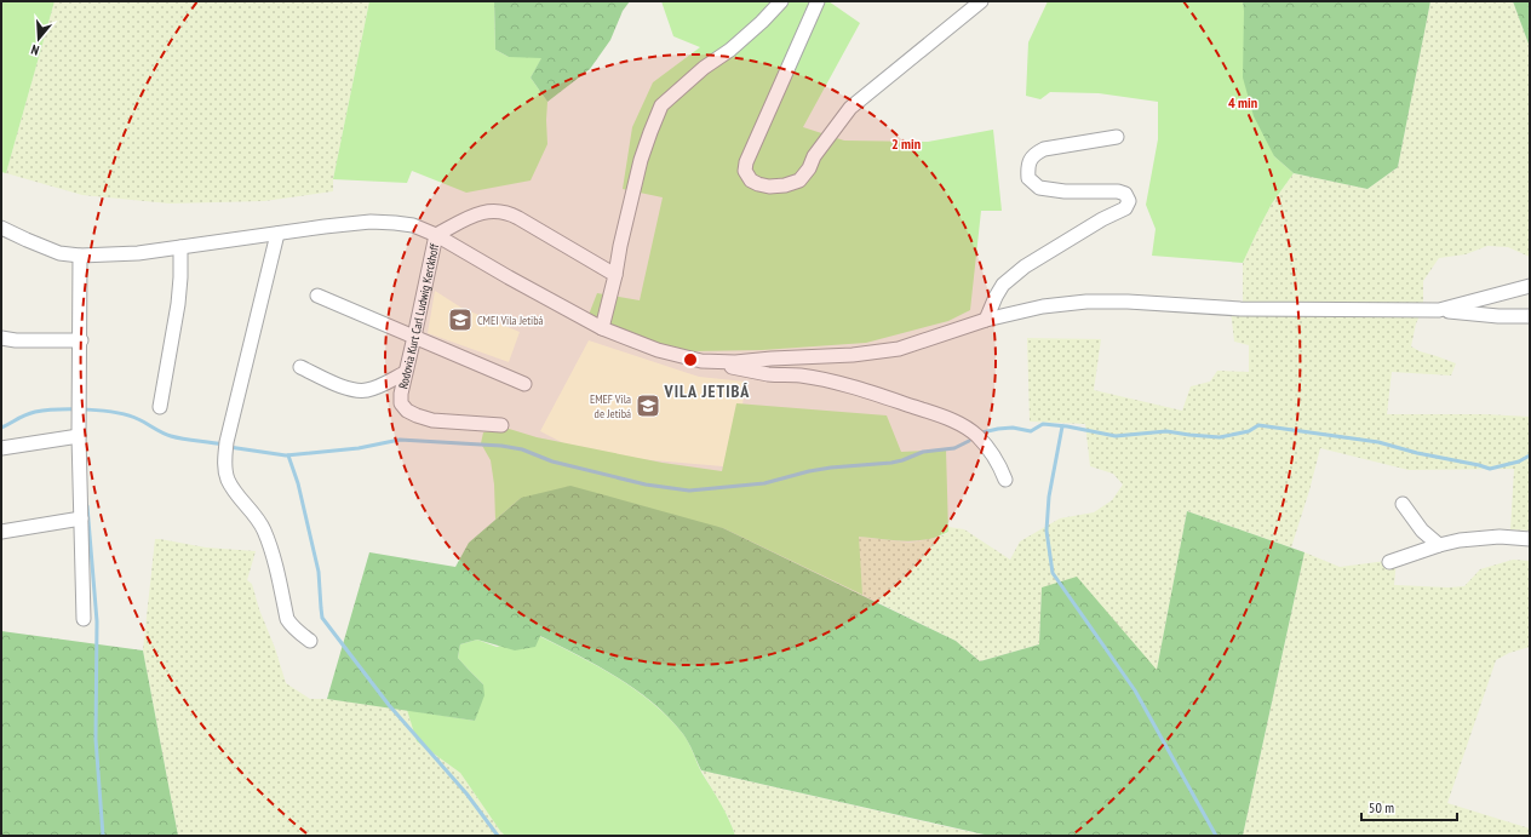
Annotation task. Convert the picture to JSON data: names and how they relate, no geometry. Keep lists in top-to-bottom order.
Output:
{
  "streets": {
    "street": ["Rodovia Kurt Carl Ludwig Kerckhoff"]
  },
  "districts": ["VILA JETIBÁ"],
  "places": {
    "school or university": ["CMEI Vila Jetibá", "EMEF Vila de Jetibá"]
  },
  "scale_bar": "50 m",
  "north": "bottom",
  "rings": ["4 min", "2 min"]
}
